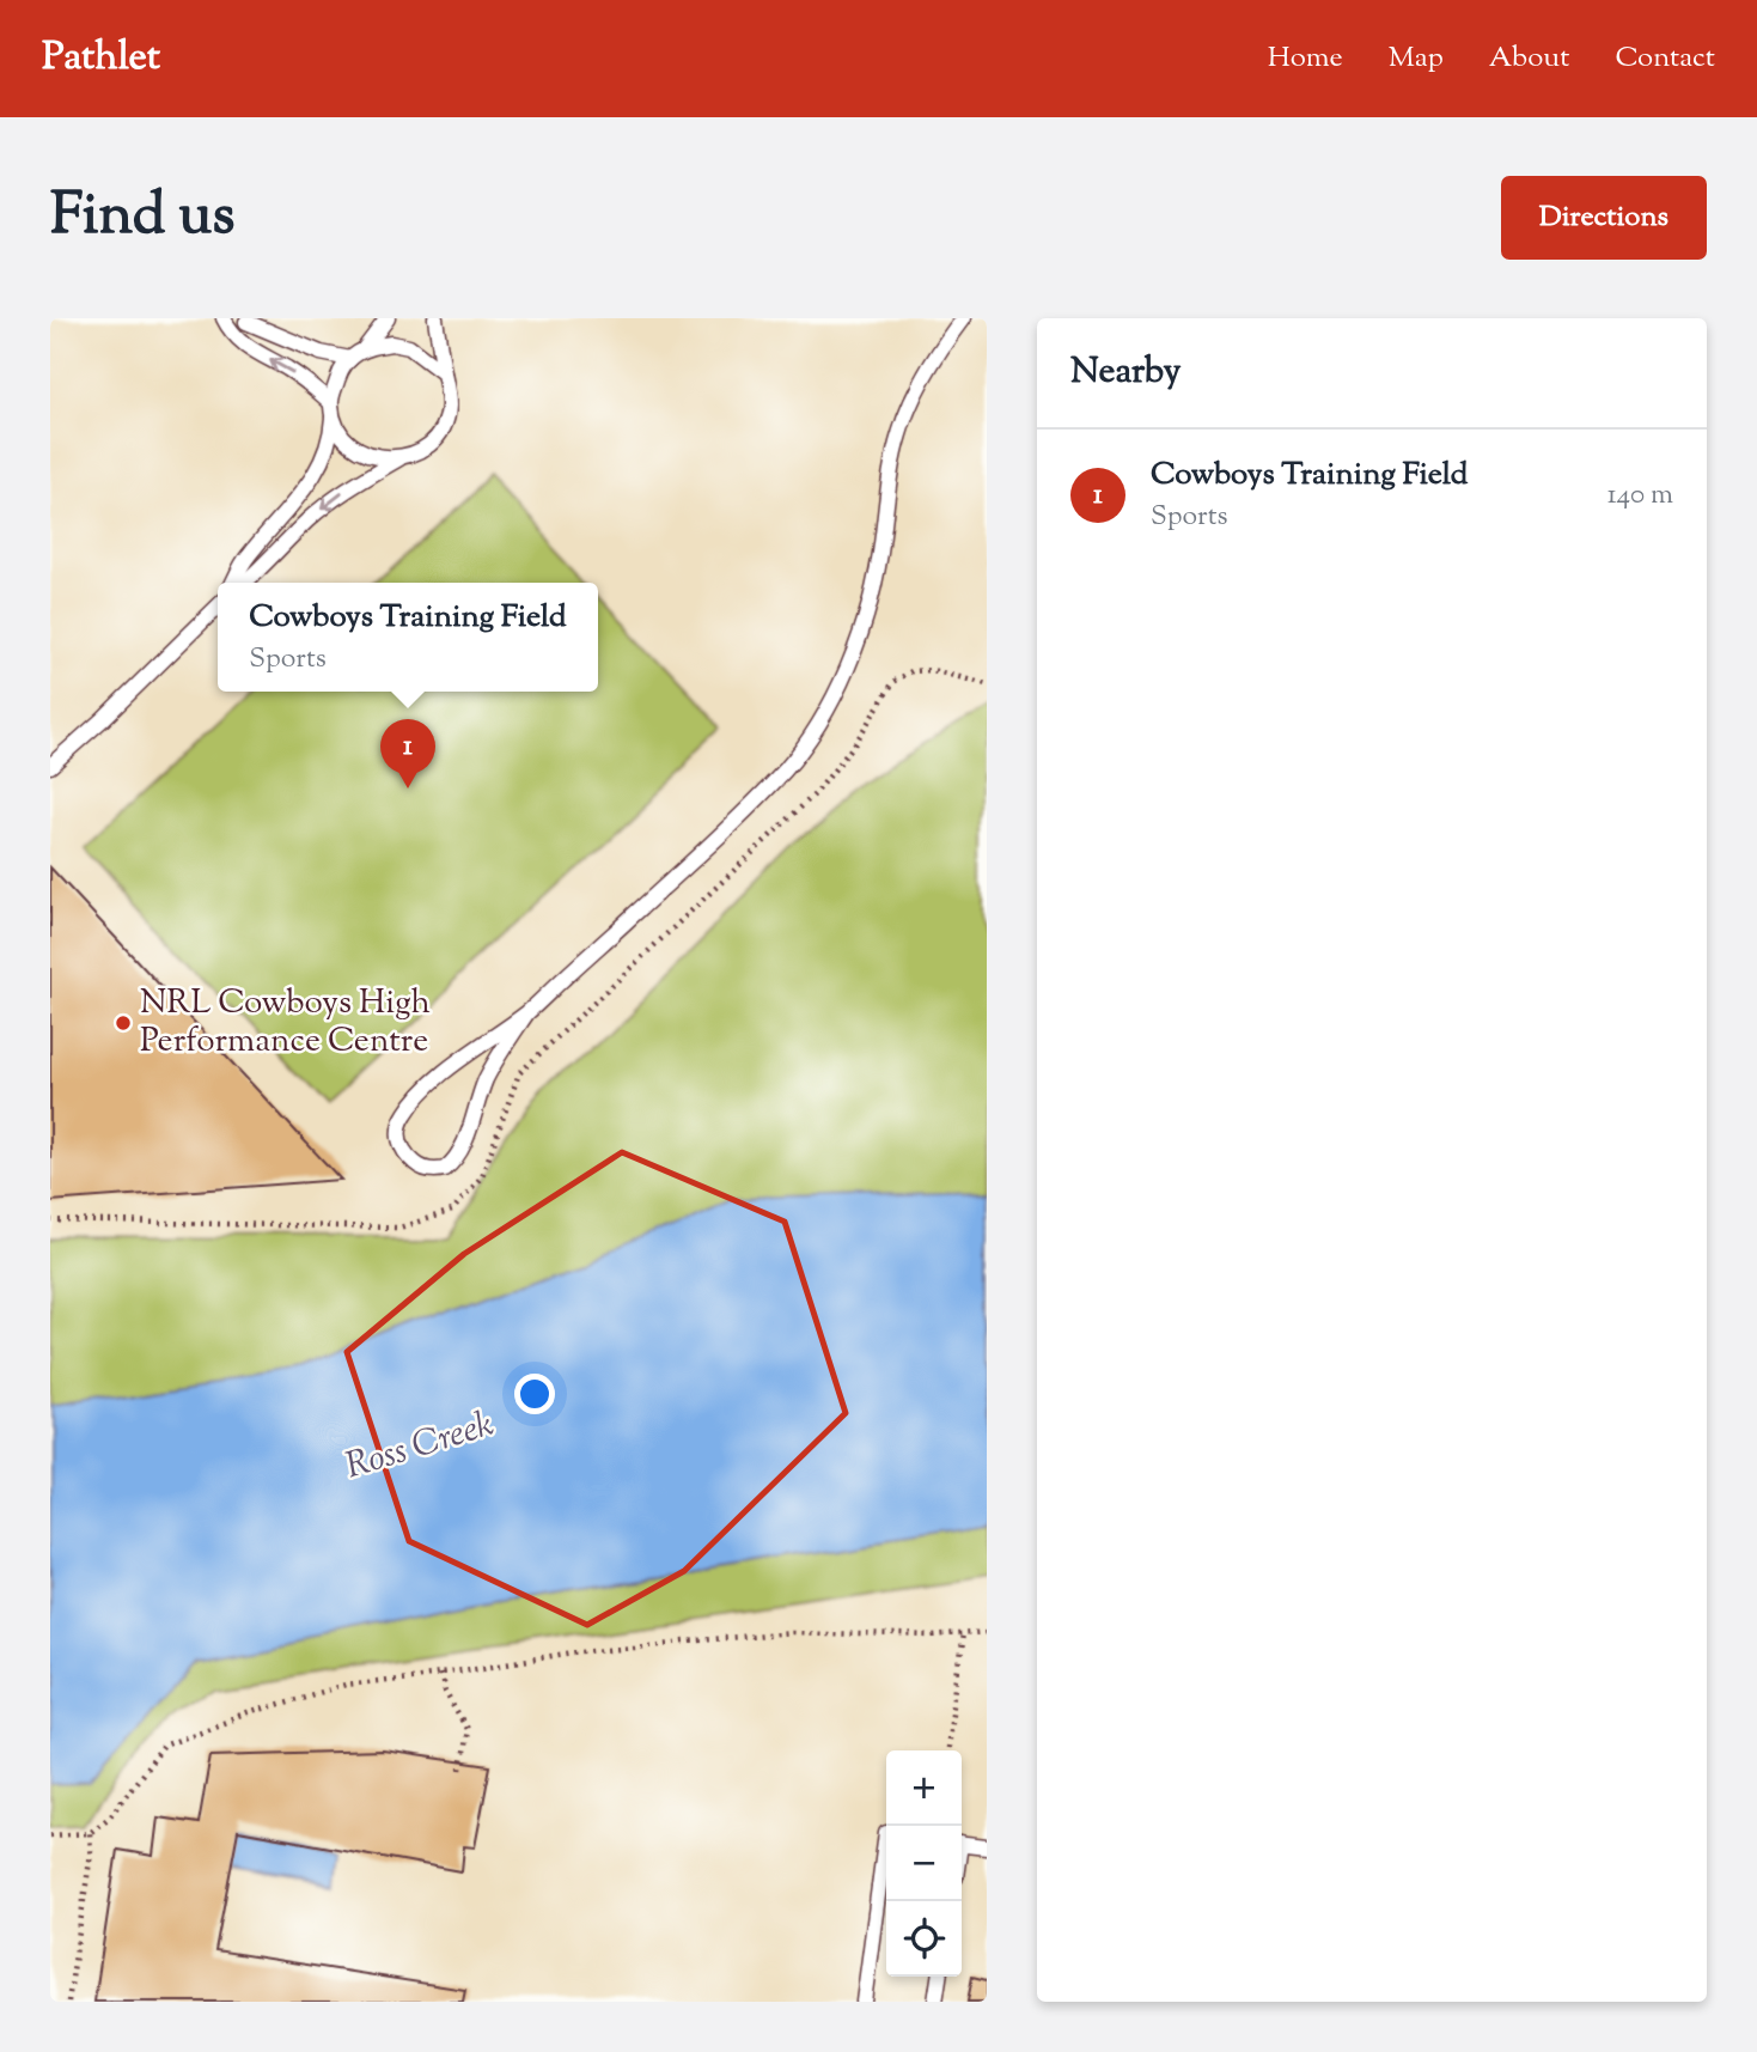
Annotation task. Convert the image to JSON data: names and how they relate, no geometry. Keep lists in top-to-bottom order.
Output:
{
  "water": ["Ross Creek"],
  "places": ["NRL Cowboys High Performance Centre"],
  "page": {
    "header": "Pathlet",
    "nav": [
      "Home",
      "Map",
      "About",
      "Contact"
    ],
    "title": "Find us",
    "buttons": "Directions",
    "heading": "Nearby",
    "list": [
      {
        "mark": "1",
        "name": "Cowboys Training Field",
        "note": "Sports",
        "value": "140 m"
      }
    ],
    "popup": ["Cowboys Training Field", "Sports"],
    "pins": "1",
    "map_buttons": ["+", "−"]
  }
}
